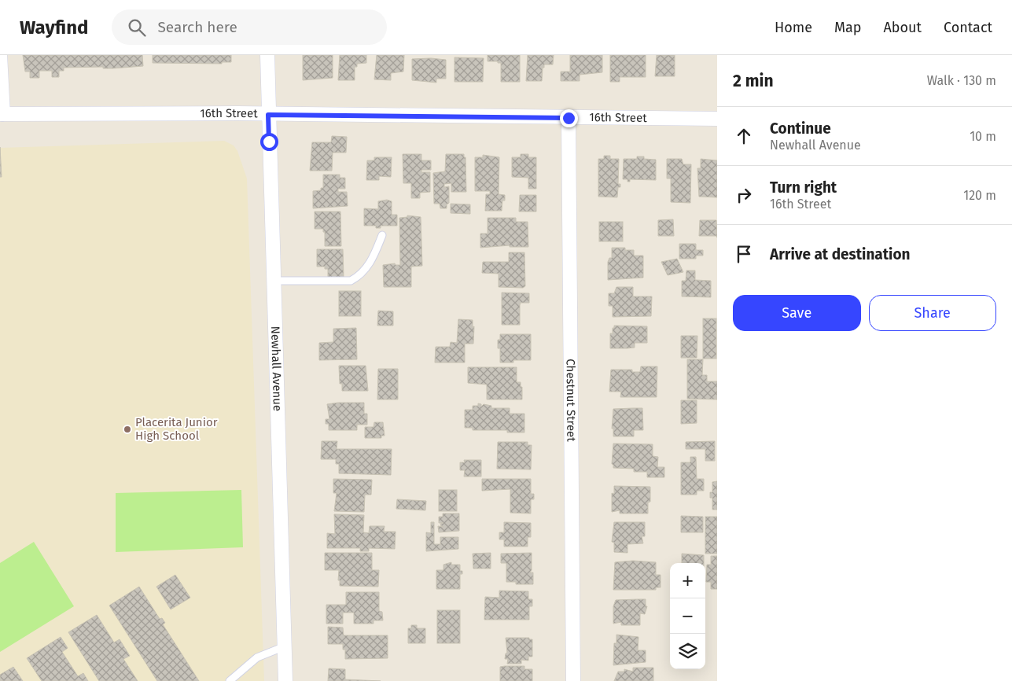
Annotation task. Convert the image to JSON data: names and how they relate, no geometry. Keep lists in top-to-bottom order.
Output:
{
  "streets": {
    "street": ["16th Street", "Newhall Avenue", "Chestnut Street"]
  },
  "crossings": [
    ["16th Street", "Newhall Avenue"],
    ["16th Street", "Chestnut Street"]
  ],
  "places": ["Placerita Junior High School"],
  "page": {
    "header": "Wayfind",
    "search": "Search here",
    "nav": [
      "Home",
      "Map",
      "About",
      "Contact"
    ],
    "heading": ["2 min", "Walk · 130 m"],
    "list": [
      ["Continue", "Newhall Avenue", "10 m"],
      ["Turn right", "16th Street", "120 m"],
      "Arrive at destination"
    ],
    "buttons": ["Save", "Share"],
    "map_buttons": ["+", "−"]
  }
}
